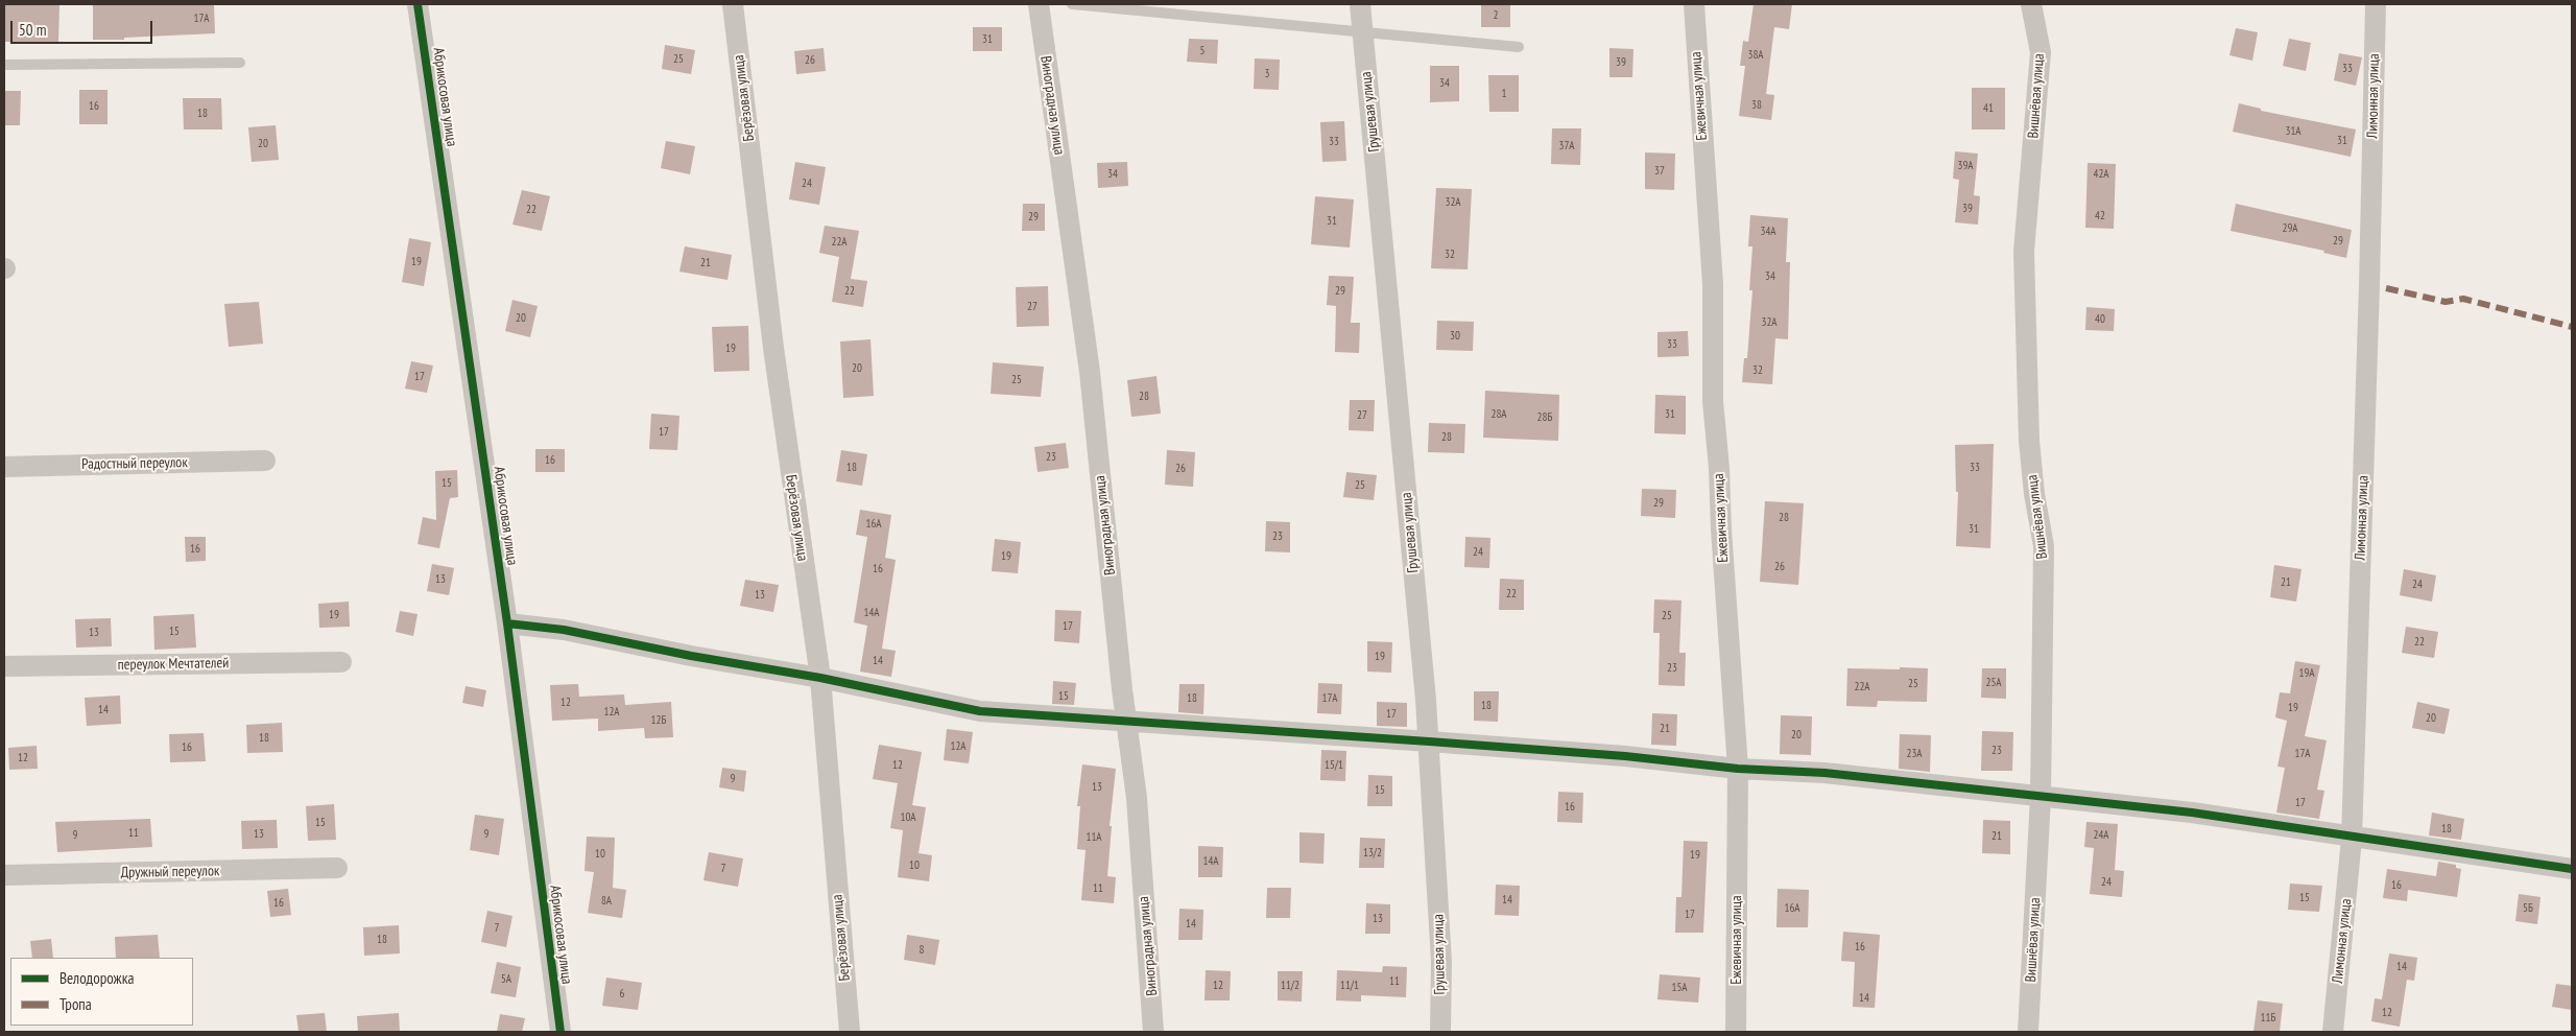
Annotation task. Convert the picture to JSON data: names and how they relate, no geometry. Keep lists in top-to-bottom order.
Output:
{
  "streets": {
    "street": [
      "Ежевичная улица",
      "Вишнёвая улица",
      "Лимонная улица",
      "Абрикосовая улица",
      "Берёзовая улица",
      "Виноградная улица",
      "Грушевая улица",
      "Радостный переулок",
      "переулок Мечтателей",
      "Дружный переулок"
    ]
  },
  "house_numbers": [
    "2",
    "17А",
    "31",
    "5",
    "38А",
    "25",
    "26",
    "39",
    "33",
    "3",
    "34",
    "1",
    "38",
    "16",
    "41",
    "18",
    "31А",
    "31",
    "33",
    "20",
    "37А",
    "39А",
    "37",
    "34",
    "42А",
    "24",
    "32А",
    "39",
    "22",
    "42",
    "29",
    "31",
    "29А",
    "34А",
    "29",
    "22А",
    "32",
    "19",
    "21",
    "34",
    "22",
    "29",
    "27",
    "20",
    "40",
    "32А",
    "30",
    "33",
    "19",
    "20",
    "32",
    "17",
    "25",
    "28",
    "28А",
    "31",
    "27",
    "28Б",
    "17",
    "28",
    "23",
    "16",
    "18",
    "33",
    "26",
    "15",
    "25",
    "29",
    "28",
    "16А",
    "31",
    "23",
    "16",
    "24",
    "19",
    "26",
    "16",
    "13",
    "21",
    "24",
    "22",
    "13",
    "14А",
    "19",
    "25",
    "17",
    "15",
    "13",
    "22",
    "19",
    "14",
    "23",
    "19А",
    "25А",
    "25",
    "22А",
    "15",
    "18",
    "17А",
    "12",
    "18",
    "19",
    "14",
    "12А",
    "17",
    "20",
    "12Б",
    "21",
    "20",
    "18",
    "12А",
    "16",
    "23",
    "23А",
    "17А",
    "12",
    "12",
    "15/1",
    "9",
    "13",
    "15",
    "17",
    "16",
    "10А",
    "15",
    "18",
    "11",
    "13",
    "9",
    "9",
    "24А",
    "21",
    "11А",
    "13/2",
    "10",
    "19",
    "14А",
    "10",
    "7",
    "24",
    "16",
    "11",
    "15",
    "14",
    "8А",
    "16",
    "16А",
    "5Б",
    "17",
    "13",
    "14",
    "7",
    "18",
    "16",
    "8",
    "14",
    "5А",
    "11",
    "12",
    "11/2",
    "11/1",
    "15А",
    "6",
    "14",
    "12",
    "11Б"
  ],
  "legend": ["Велодорожка", "Тропа"],
  "scale_bar": "50 m"
}
